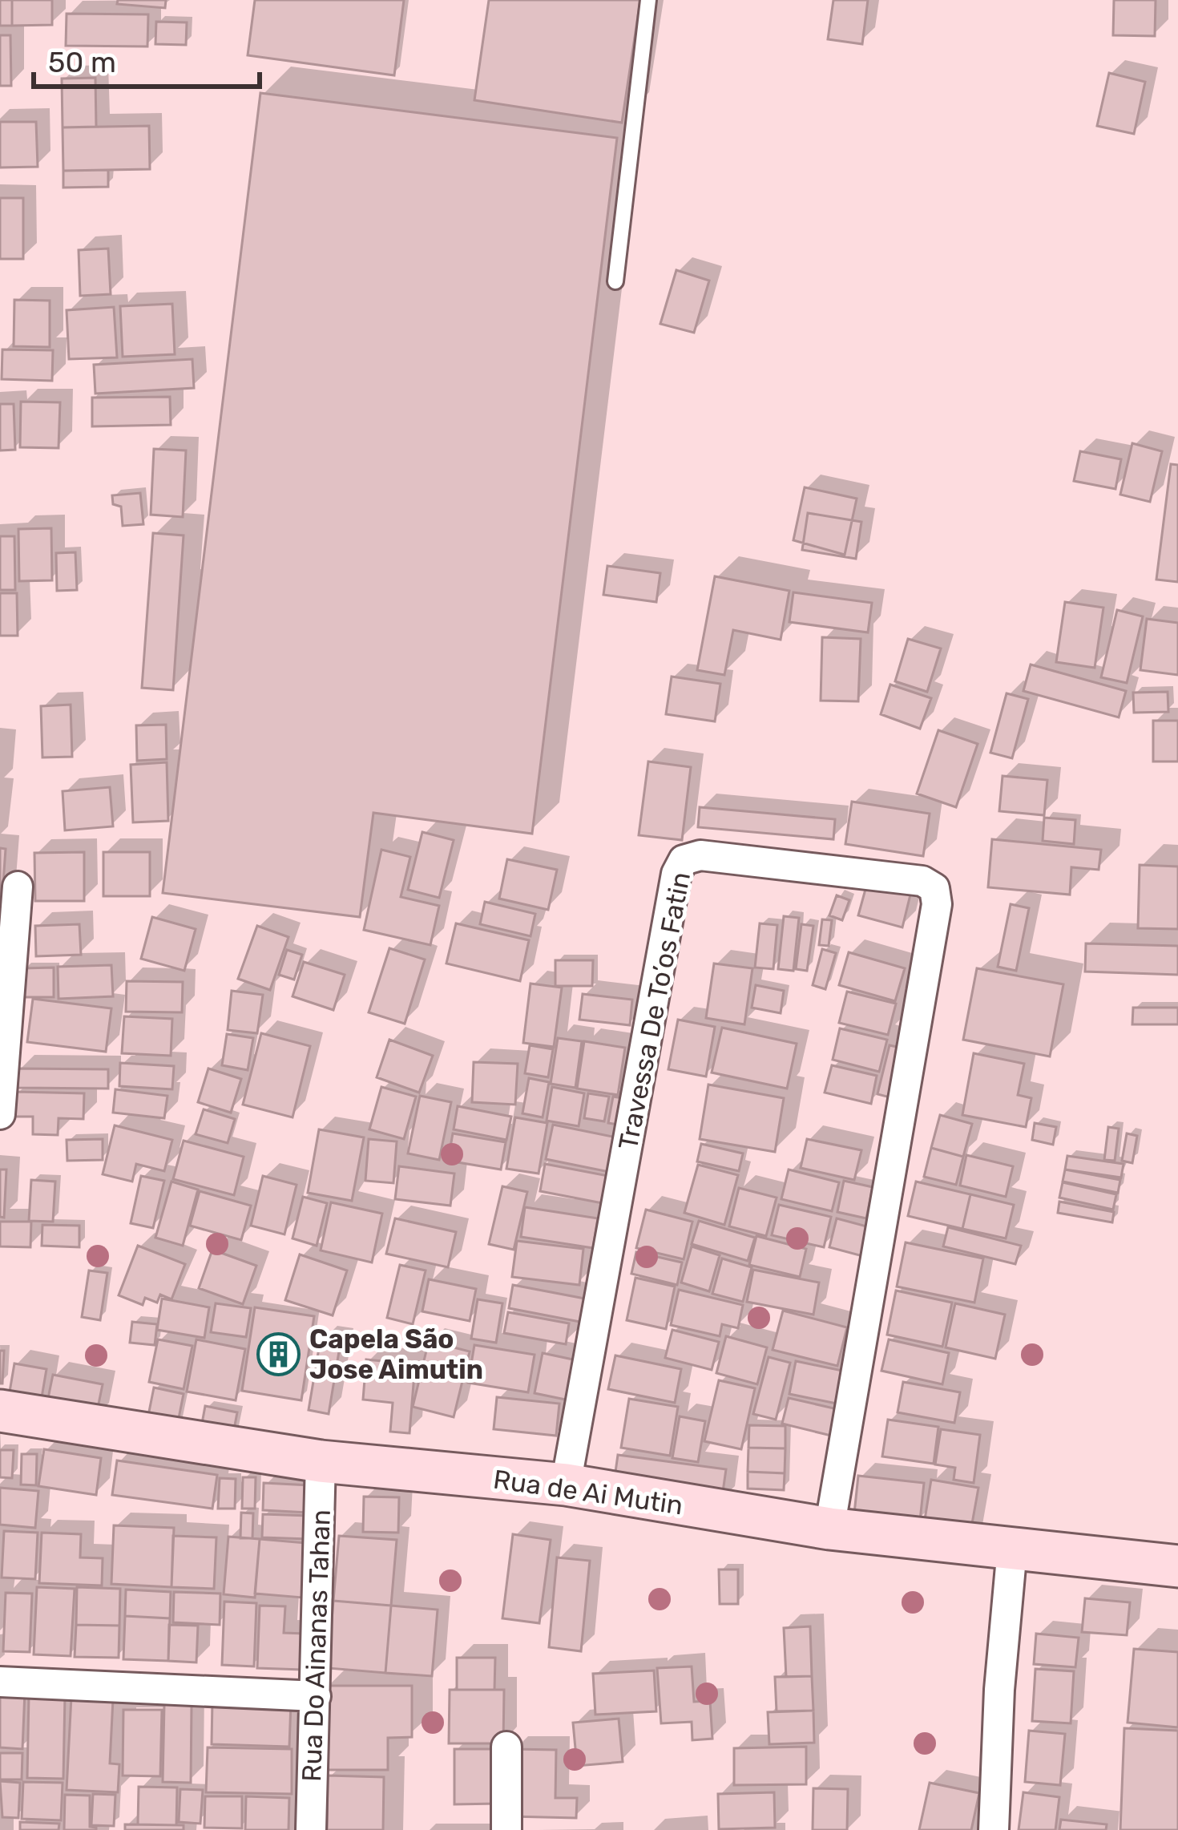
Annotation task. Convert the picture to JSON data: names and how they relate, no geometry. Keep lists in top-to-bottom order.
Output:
{
  "streets": {
    "street": ["Travessa De To’os Fatin", "Rua de Ai Mutin", "Rua Do Ainanas Tahan"]
  },
  "crossings": [
    ["Travessa De To’os Fatin", "Rua de Ai Mutin"],
    ["Rua de Ai Mutin", "Rua Do Ainanas Tahan"]
  ],
  "places": {
    "building": ["Capela São Jose Aimutin"]
  },
  "scale_bar": "50 m"
}
